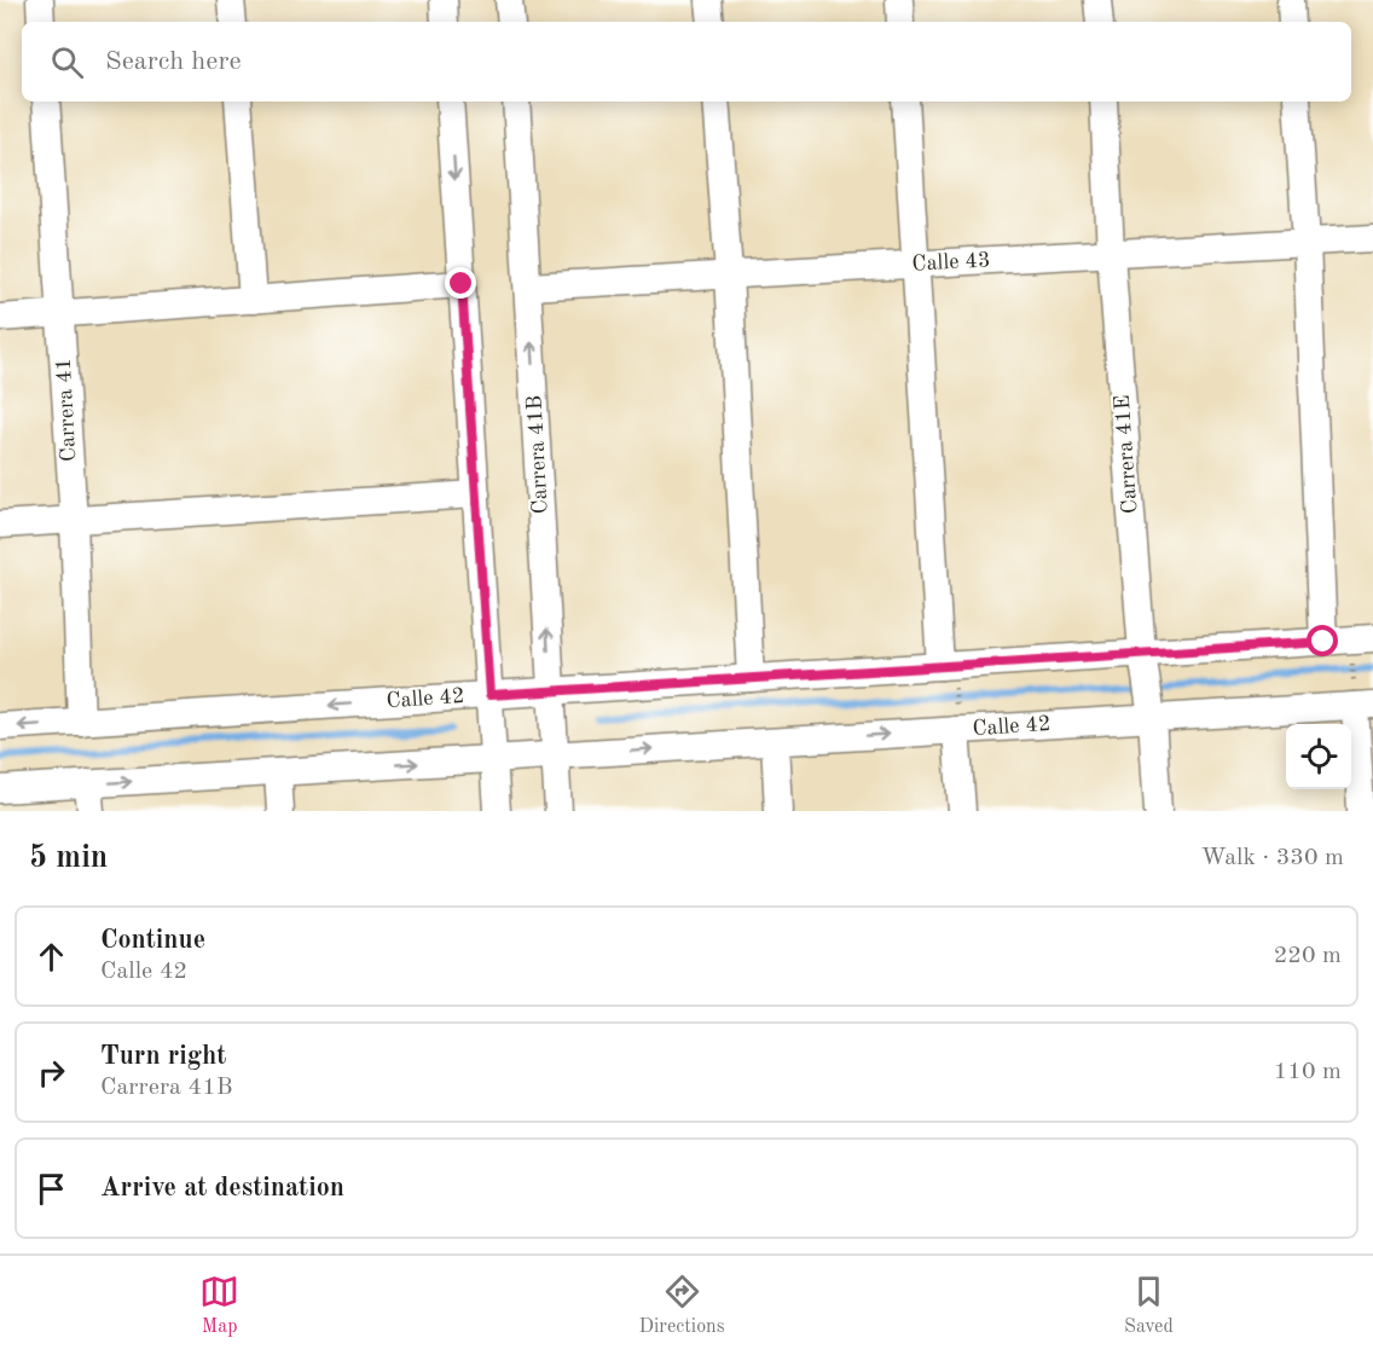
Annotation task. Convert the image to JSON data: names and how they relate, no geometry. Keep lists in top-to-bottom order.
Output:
{
  "streets": {
    "street": [
      "Calle 43",
      "Carrera 41",
      "Carrera 41B",
      "Carrera 41E",
      "Calle 42"
    ]
  },
  "crossings": [
    ["Calle 43", "Carrera 41B"],
    ["Calle 43", "Carrera 41E"],
    ["Carrera 41", "Calle 42"],
    ["Carrera 41B", "Calle 42"],
    ["Carrera 41E", "Calle 42"]
  ],
  "page": {
    "search": "Search here",
    "heading": ["5 min", "Walk · 330 m"],
    "list": [
      ["Continue", "Calle 42", "220 m"],
      ["Turn right", "Carrera 41B", "110 m"],
      "Arrive at destination"
    ],
    "nav": ["Map", "Directions", "Saved"]
  }
}
